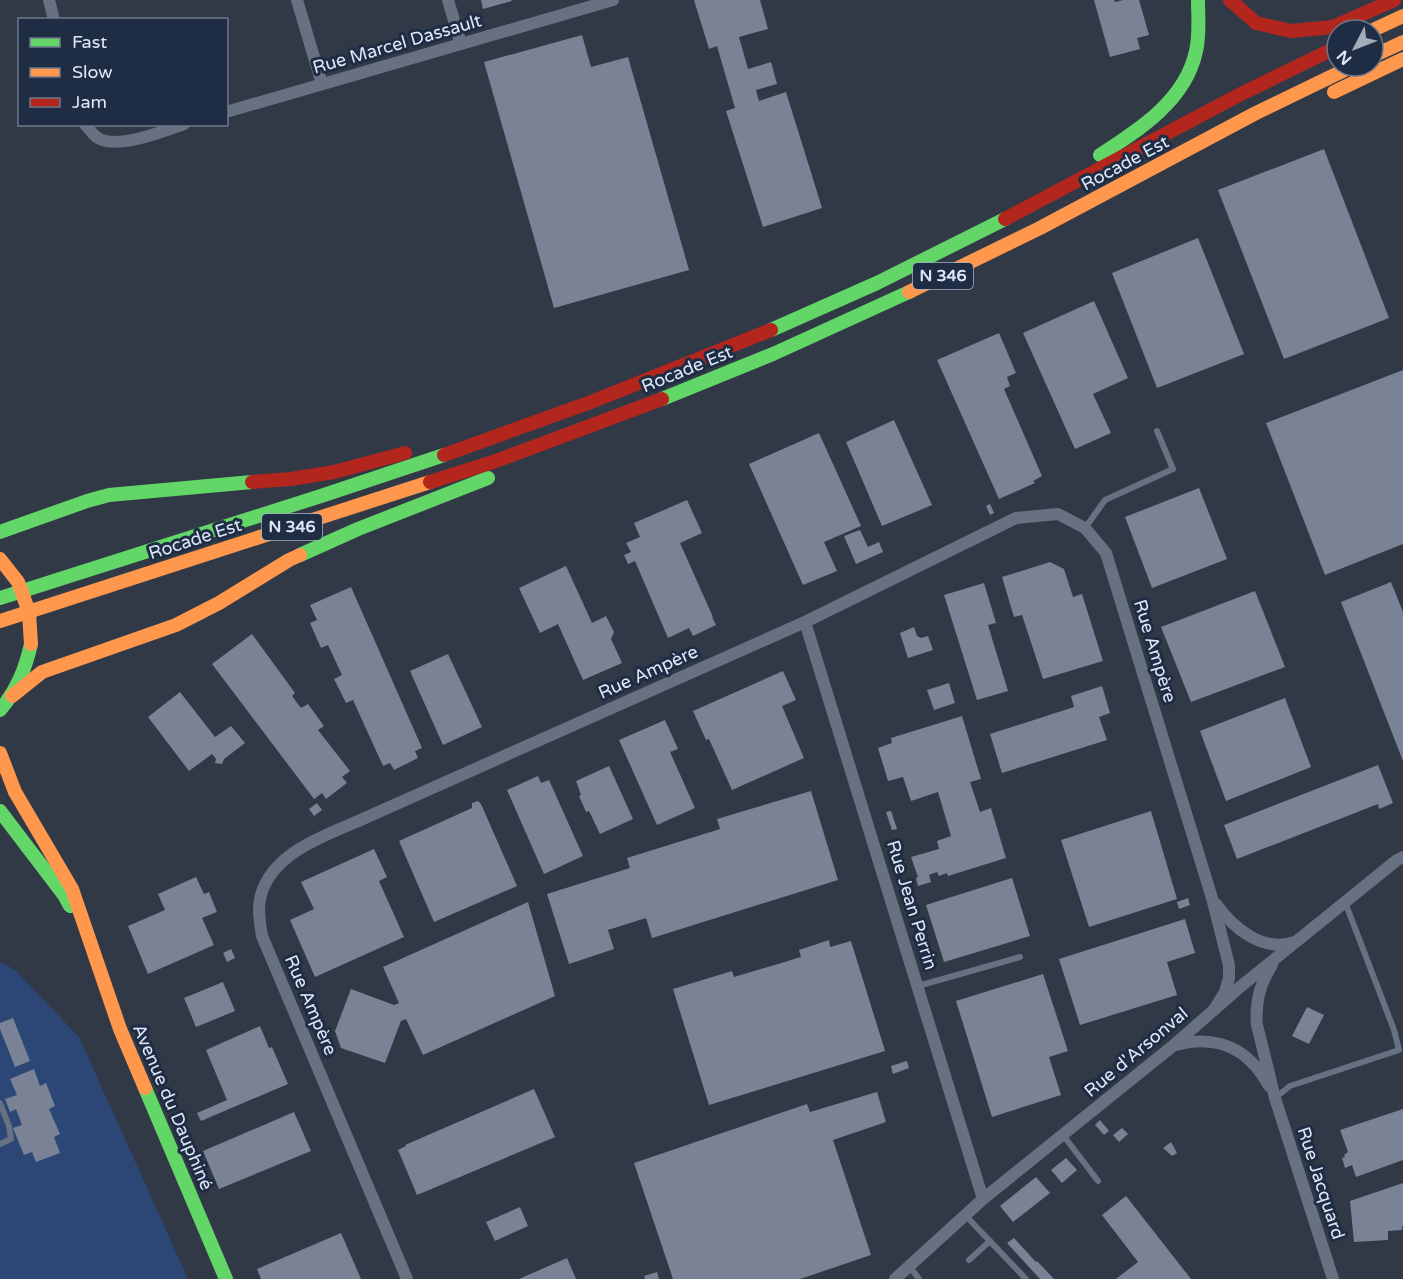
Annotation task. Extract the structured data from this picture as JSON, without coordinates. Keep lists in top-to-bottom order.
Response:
{
  "streets": {
    "main road": ["Rocade Est", "N 346", "Avenue du Dauphiné"],
    "street": [
      "Rue Marcel Dassault",
      "Rue Ampère",
      "Rue Jean Perrin",
      "Rue d'Arsonval",
      "Rue Jacquard"
    ]
  },
  "crossings": [
    ["Rue Ampère", "Rue Jean Perrin"],
    ["Rue Ampère", "Rue d'Arsonval"],
    ["Rue Jean Perrin", "Rue d'Arsonval"],
    ["Rue d'Arsonval", "Rue Jacquard"]
  ],
  "legend": ["Fast", "Slow", "Jam"],
  "north": "bottom left"
}
